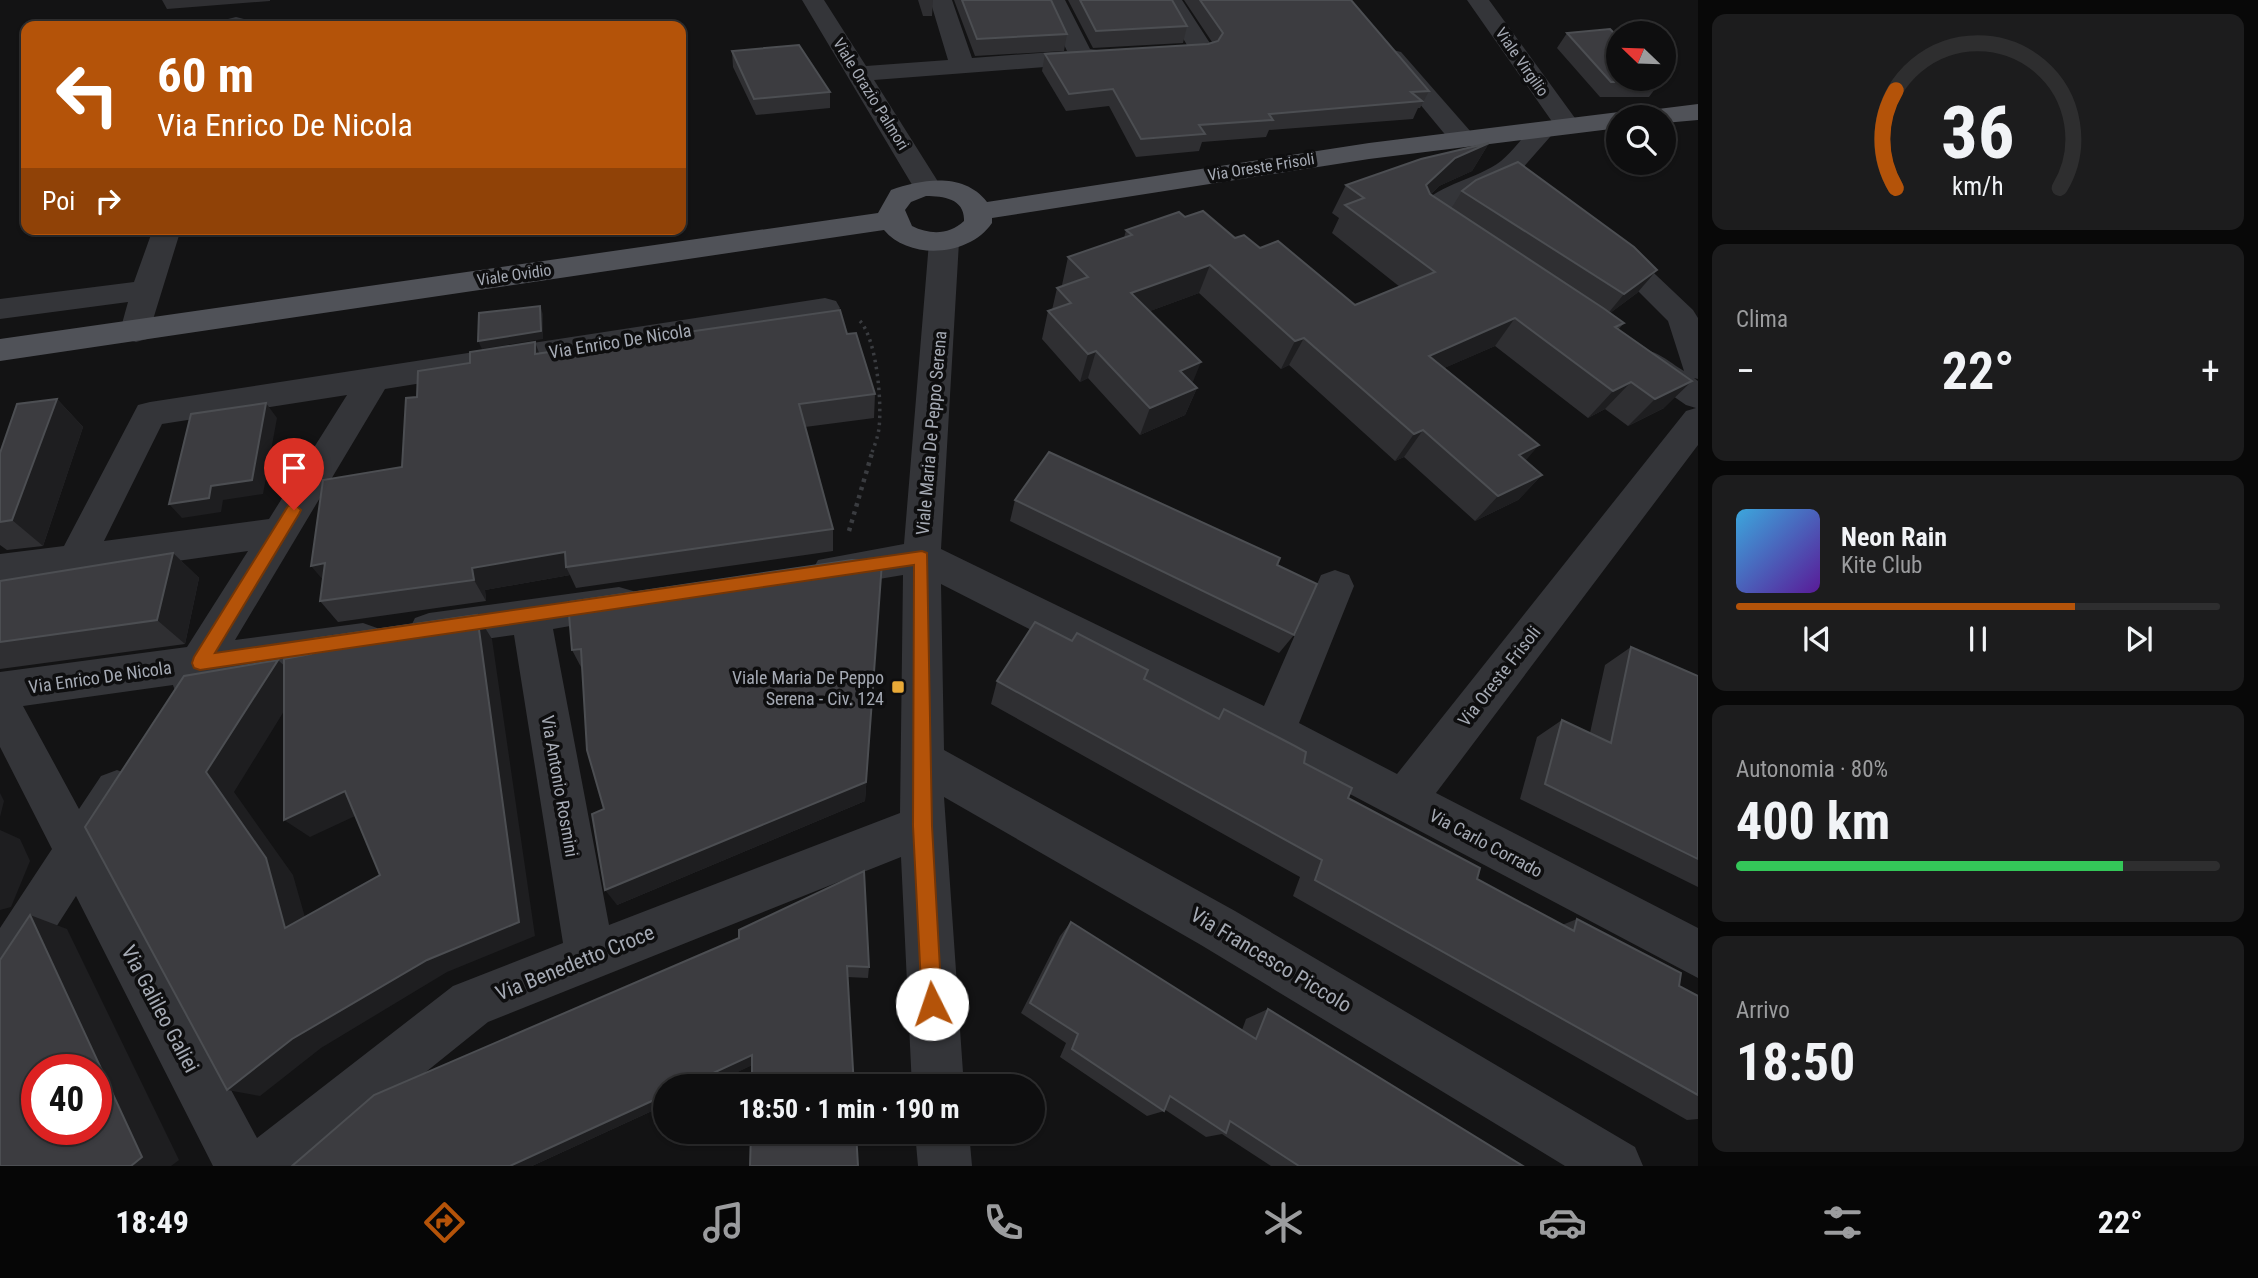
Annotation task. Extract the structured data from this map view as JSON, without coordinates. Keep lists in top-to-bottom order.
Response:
{
  "streets": {
    "main road": ["Via Oreste Frisoli", "Viale Ovidio"],
    "street": [
      "Viale Virgilio",
      "Viale Orazio Palmori",
      "Via Enrico De Nicola",
      "Viale Maria De Peppo Serena",
      "Via Antonio Rosmini",
      "Via Carlo Corrado",
      "Via Francesco Piccolo",
      "Via Benedetto Croce",
      "Via Galileo Galiei"
    ]
  },
  "crossings": [
    ["Viale Virgilio", "Via Oreste Frisoli"],
    ["Viale Orazio Palmori", "Via Oreste Frisoli"],
    ["Viale Orazio Palmori", "Viale Ovidio"],
    ["Viale Orazio Palmori", "Viale Maria De Peppo Serena"],
    ["Via Oreste Frisoli", "Viale Ovidio"],
    ["Via Oreste Frisoli", "Viale Maria De Peppo Serena"],
    ["Via Oreste Frisoli", "Via Carlo Corrado"],
    ["Viale Ovidio", "Viale Maria De Peppo Serena"],
    ["Via Enrico De Nicola", "Via Antonio Rosmini"],
    ["Viale Maria De Peppo Serena", "Via Carlo Corrado"],
    ["Viale Maria De Peppo Serena", "Via Francesco Piccolo"],
    ["Viale Maria De Peppo Serena", "Via Benedetto Croce"],
    ["Via Antonio Rosmini", "Via Benedetto Croce"]
  ],
  "places": {
    "transit": ["Viale Maria De Peppo Serena - Civ. 124"]
  },
  "north": "top left",
  "page": {
    "turn": ["60 m", "Via Enrico De Nicola"],
    "then": "Poi",
    "tile": [
      "Clima",
      ["Autonomia · 80%", "400 km"],
      ["Arrivo", "18:50"]
    ],
    "heat": ["−", "22°", "+"],
    "song": ["Neon Rain", "Kite Club"],
    "limit": "40",
    "trip": "18:50 · 1 min · 190 m",
    "tabs": ["18:49", "22°"],
    "gauge": ["36", "km/h"]
  }
}
